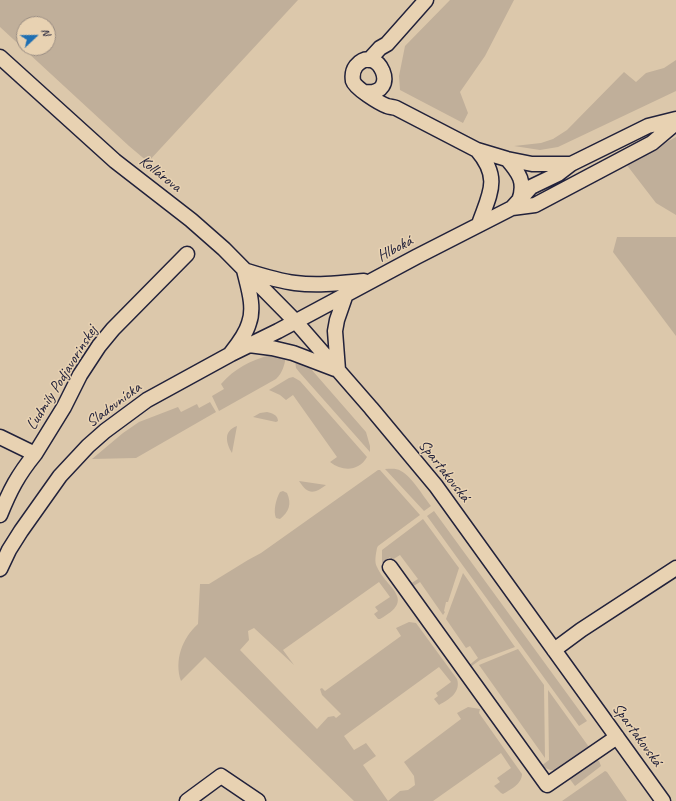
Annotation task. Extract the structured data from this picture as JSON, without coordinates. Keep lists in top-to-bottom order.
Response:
{
  "streets": {
    "street": [
      "Kollárova",
      "Hlboká",
      "Ľudmily Podjavorinskej",
      "Sladovnícka",
      "Spartakovská"
    ]
  },
  "crossings": [
    ["Kollárova", "Hlboká"],
    ["Kollárova", "Sladovnícka"],
    ["Kollárova", "Spartakovská"],
    ["Hlboká", "Sladovnícka"],
    ["Hlboká", "Spartakovská"],
    ["Sladovnícka", "Spartakovská"]
  ],
  "north": "right"
}
